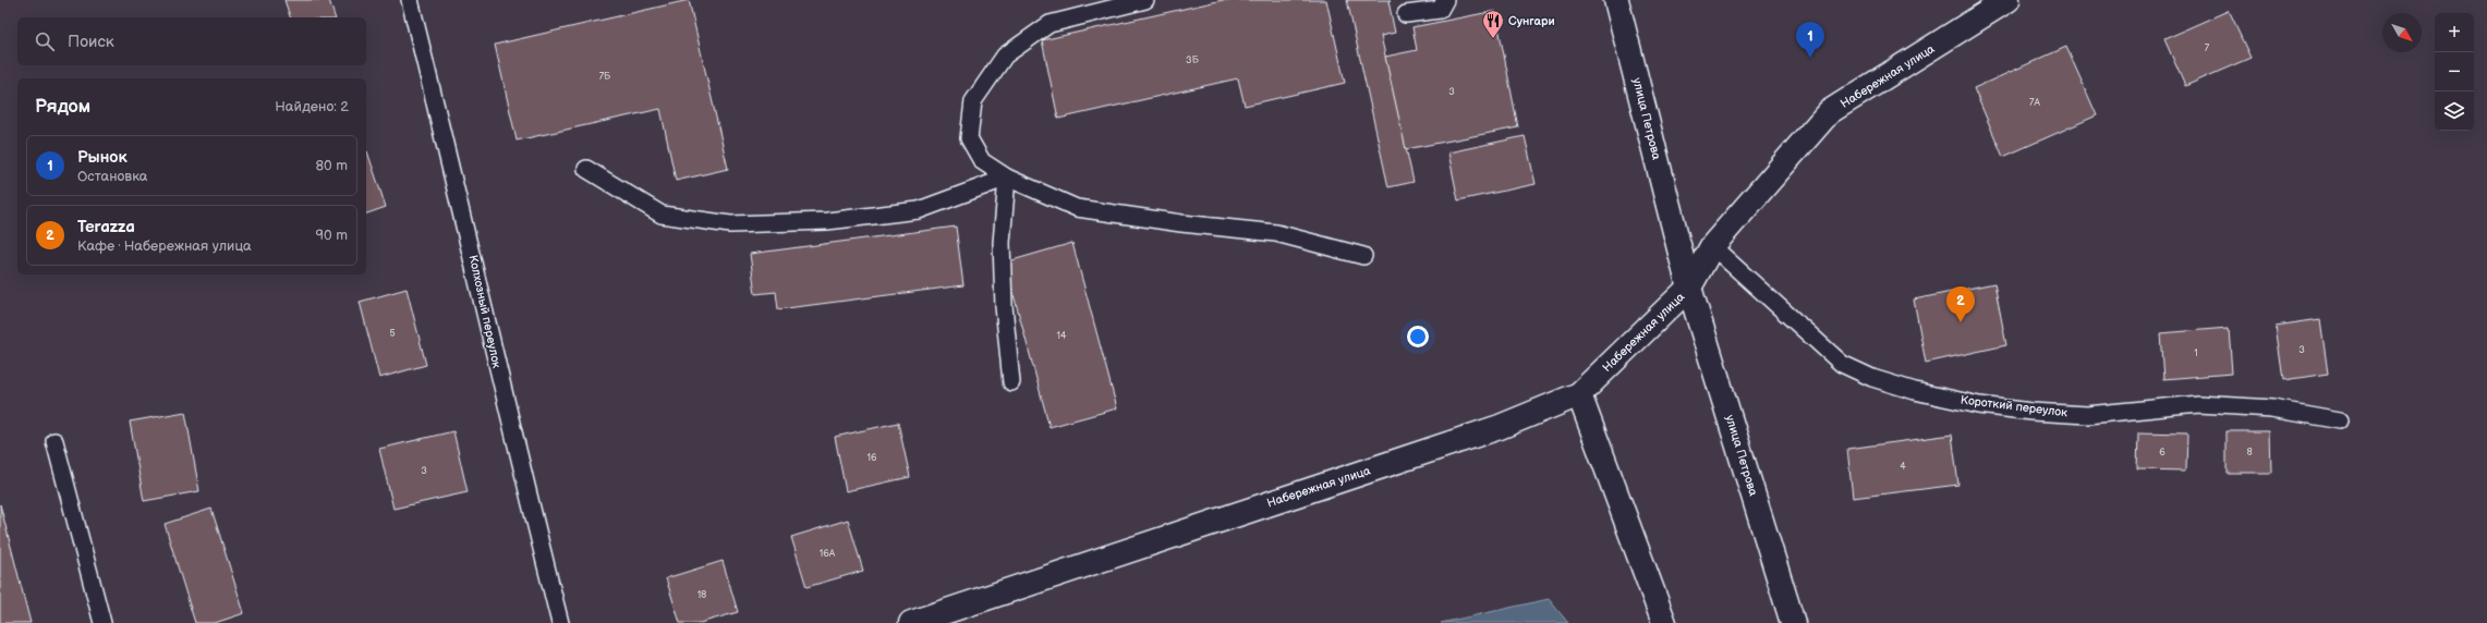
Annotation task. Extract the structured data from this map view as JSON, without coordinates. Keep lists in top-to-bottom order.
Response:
{
  "streets": {
    "main road": ["Набережная улица", "улица Петрова"],
    "lane": ["Колхозный переулок", "Короткий переулок"]
  },
  "crossings": [
    ["Набережная улица", "улица Петрова"],
    ["Набережная улица", "Короткий переулок"]
  ],
  "places": {
    "restaurant": ["Сунгари"]
  },
  "house_numbers": [
    "7",
    "3Б",
    "7Б",
    "3",
    "7А",
    "5",
    "14",
    "3",
    "1",
    "6",
    "8",
    "16",
    "4",
    "3",
    "16А",
    "18"
  ],
  "north": "bottom right",
  "page": {
    "map_buttons": ["+", "−"],
    "search": "Поиск",
    "pins": ["1", "2"],
    "heading": ["Рядом", "Найдено: 2"],
    "list": [
      {
        "mark": "1",
        "name": "Рынок",
        "note": "Остановка",
        "value": "80 m"
      },
      {
        "mark": "2",
        "name": "Terazza",
        "note": "Кафе · Набережная улица",
        "value": "90 m"
      }
    ]
  }
}
